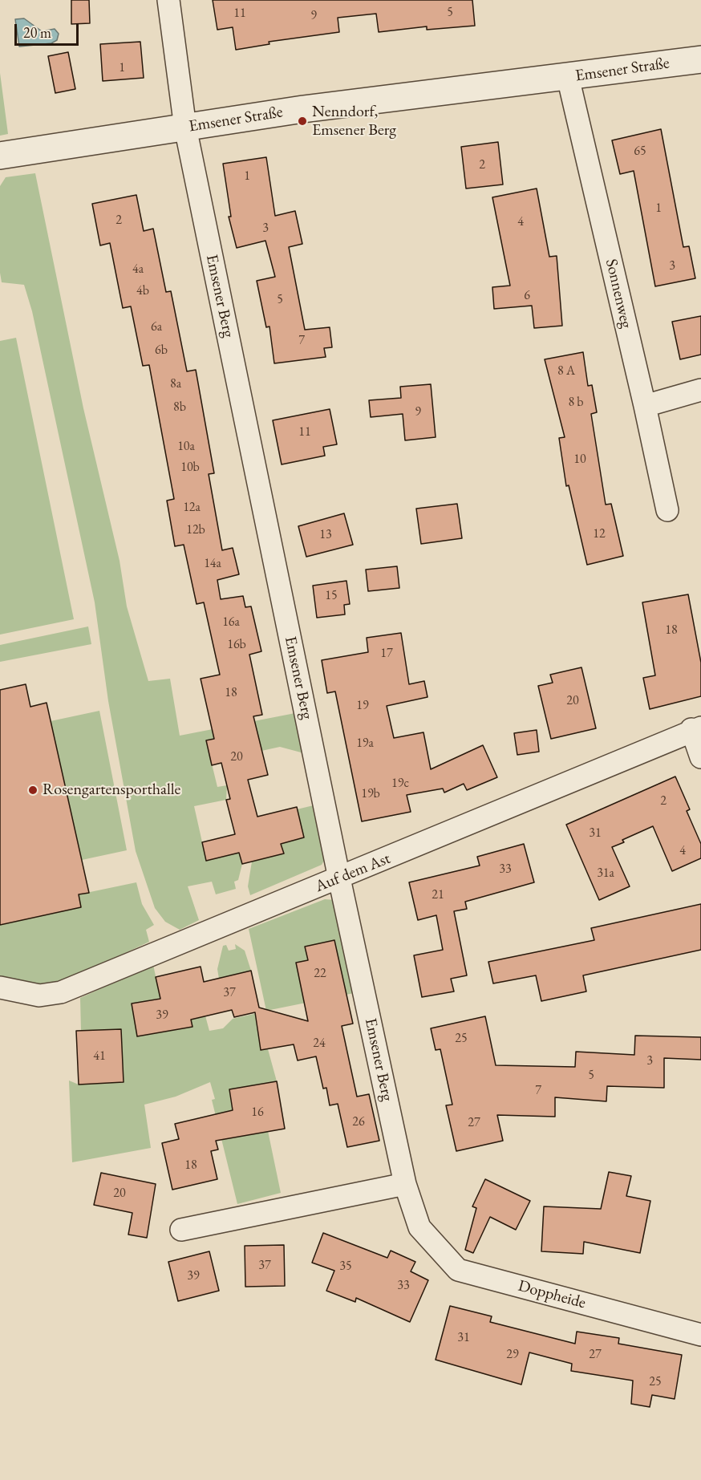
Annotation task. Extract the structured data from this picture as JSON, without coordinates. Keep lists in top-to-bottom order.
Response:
{
  "streets": {
    "street": [
      "Emsener Straße",
      "Sonnenweg",
      "Emsener Berg",
      "Auf dem Ast",
      "Doppheide"
    ]
  },
  "crossings": [
    ["Emsener Straße", "Sonnenweg"],
    ["Emsener Straße", "Emsener Berg"],
    ["Emsener Berg", "Auf dem Ast"],
    ["Emsener Berg", "Doppheide"]
  ],
  "places": ["Nenndorf, Emsener Berg", "Rosengartensporthalle"],
  "house_numbers": [
    "5",
    "11",
    "9",
    "1",
    "65",
    "2",
    "1",
    "1",
    "2",
    "4",
    "3",
    "3",
    "4a",
    "4b",
    "6",
    "5",
    "6a",
    "7",
    "6b",
    "8 A",
    "8a",
    "8 b",
    "8b",
    "9",
    "11",
    "10a",
    "10",
    "10b",
    "12a",
    "12b",
    "12",
    "13",
    "14a",
    "15",
    "16a",
    "18",
    "16b",
    "17",
    "18",
    "20",
    "19",
    "19a",
    "20",
    "19c",
    "19b",
    "2",
    "31",
    "4",
    "33",
    "31a",
    "21",
    "22",
    "37",
    "39",
    "25",
    "24",
    "41",
    "3",
    "5",
    "7",
    "16",
    "26",
    "27",
    "18",
    "20",
    "37",
    "35",
    "39",
    "33",
    "31",
    "29",
    "27",
    "25"
  ],
  "scale_bar": "20 m"
}
